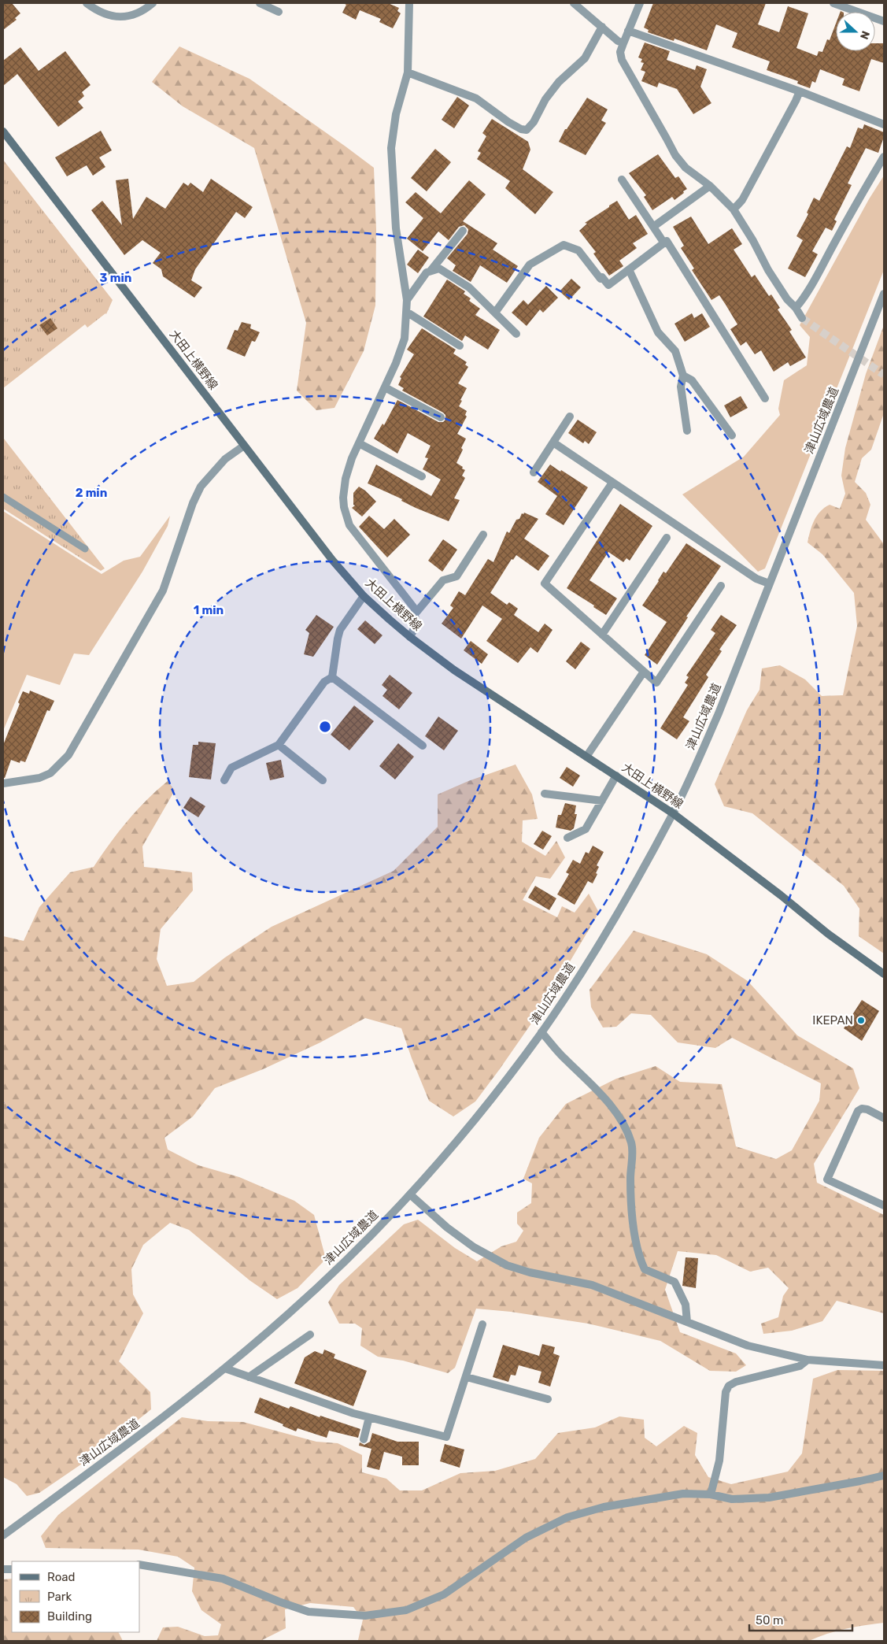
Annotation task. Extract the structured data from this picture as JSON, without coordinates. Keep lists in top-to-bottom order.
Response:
{
  "streets": {
    "main road": ["大田上横野線"],
    "street": ["津山広域農道"]
  },
  "crossings": [
    ["大田上横野線", "津山広域農道"]
  ],
  "places": ["IKEPAN"],
  "legend": ["Road", "Park", "Building"],
  "scale_bar": "50 m",
  "north": "right",
  "rings": ["3 min", "2 min", "1 min"]
}
